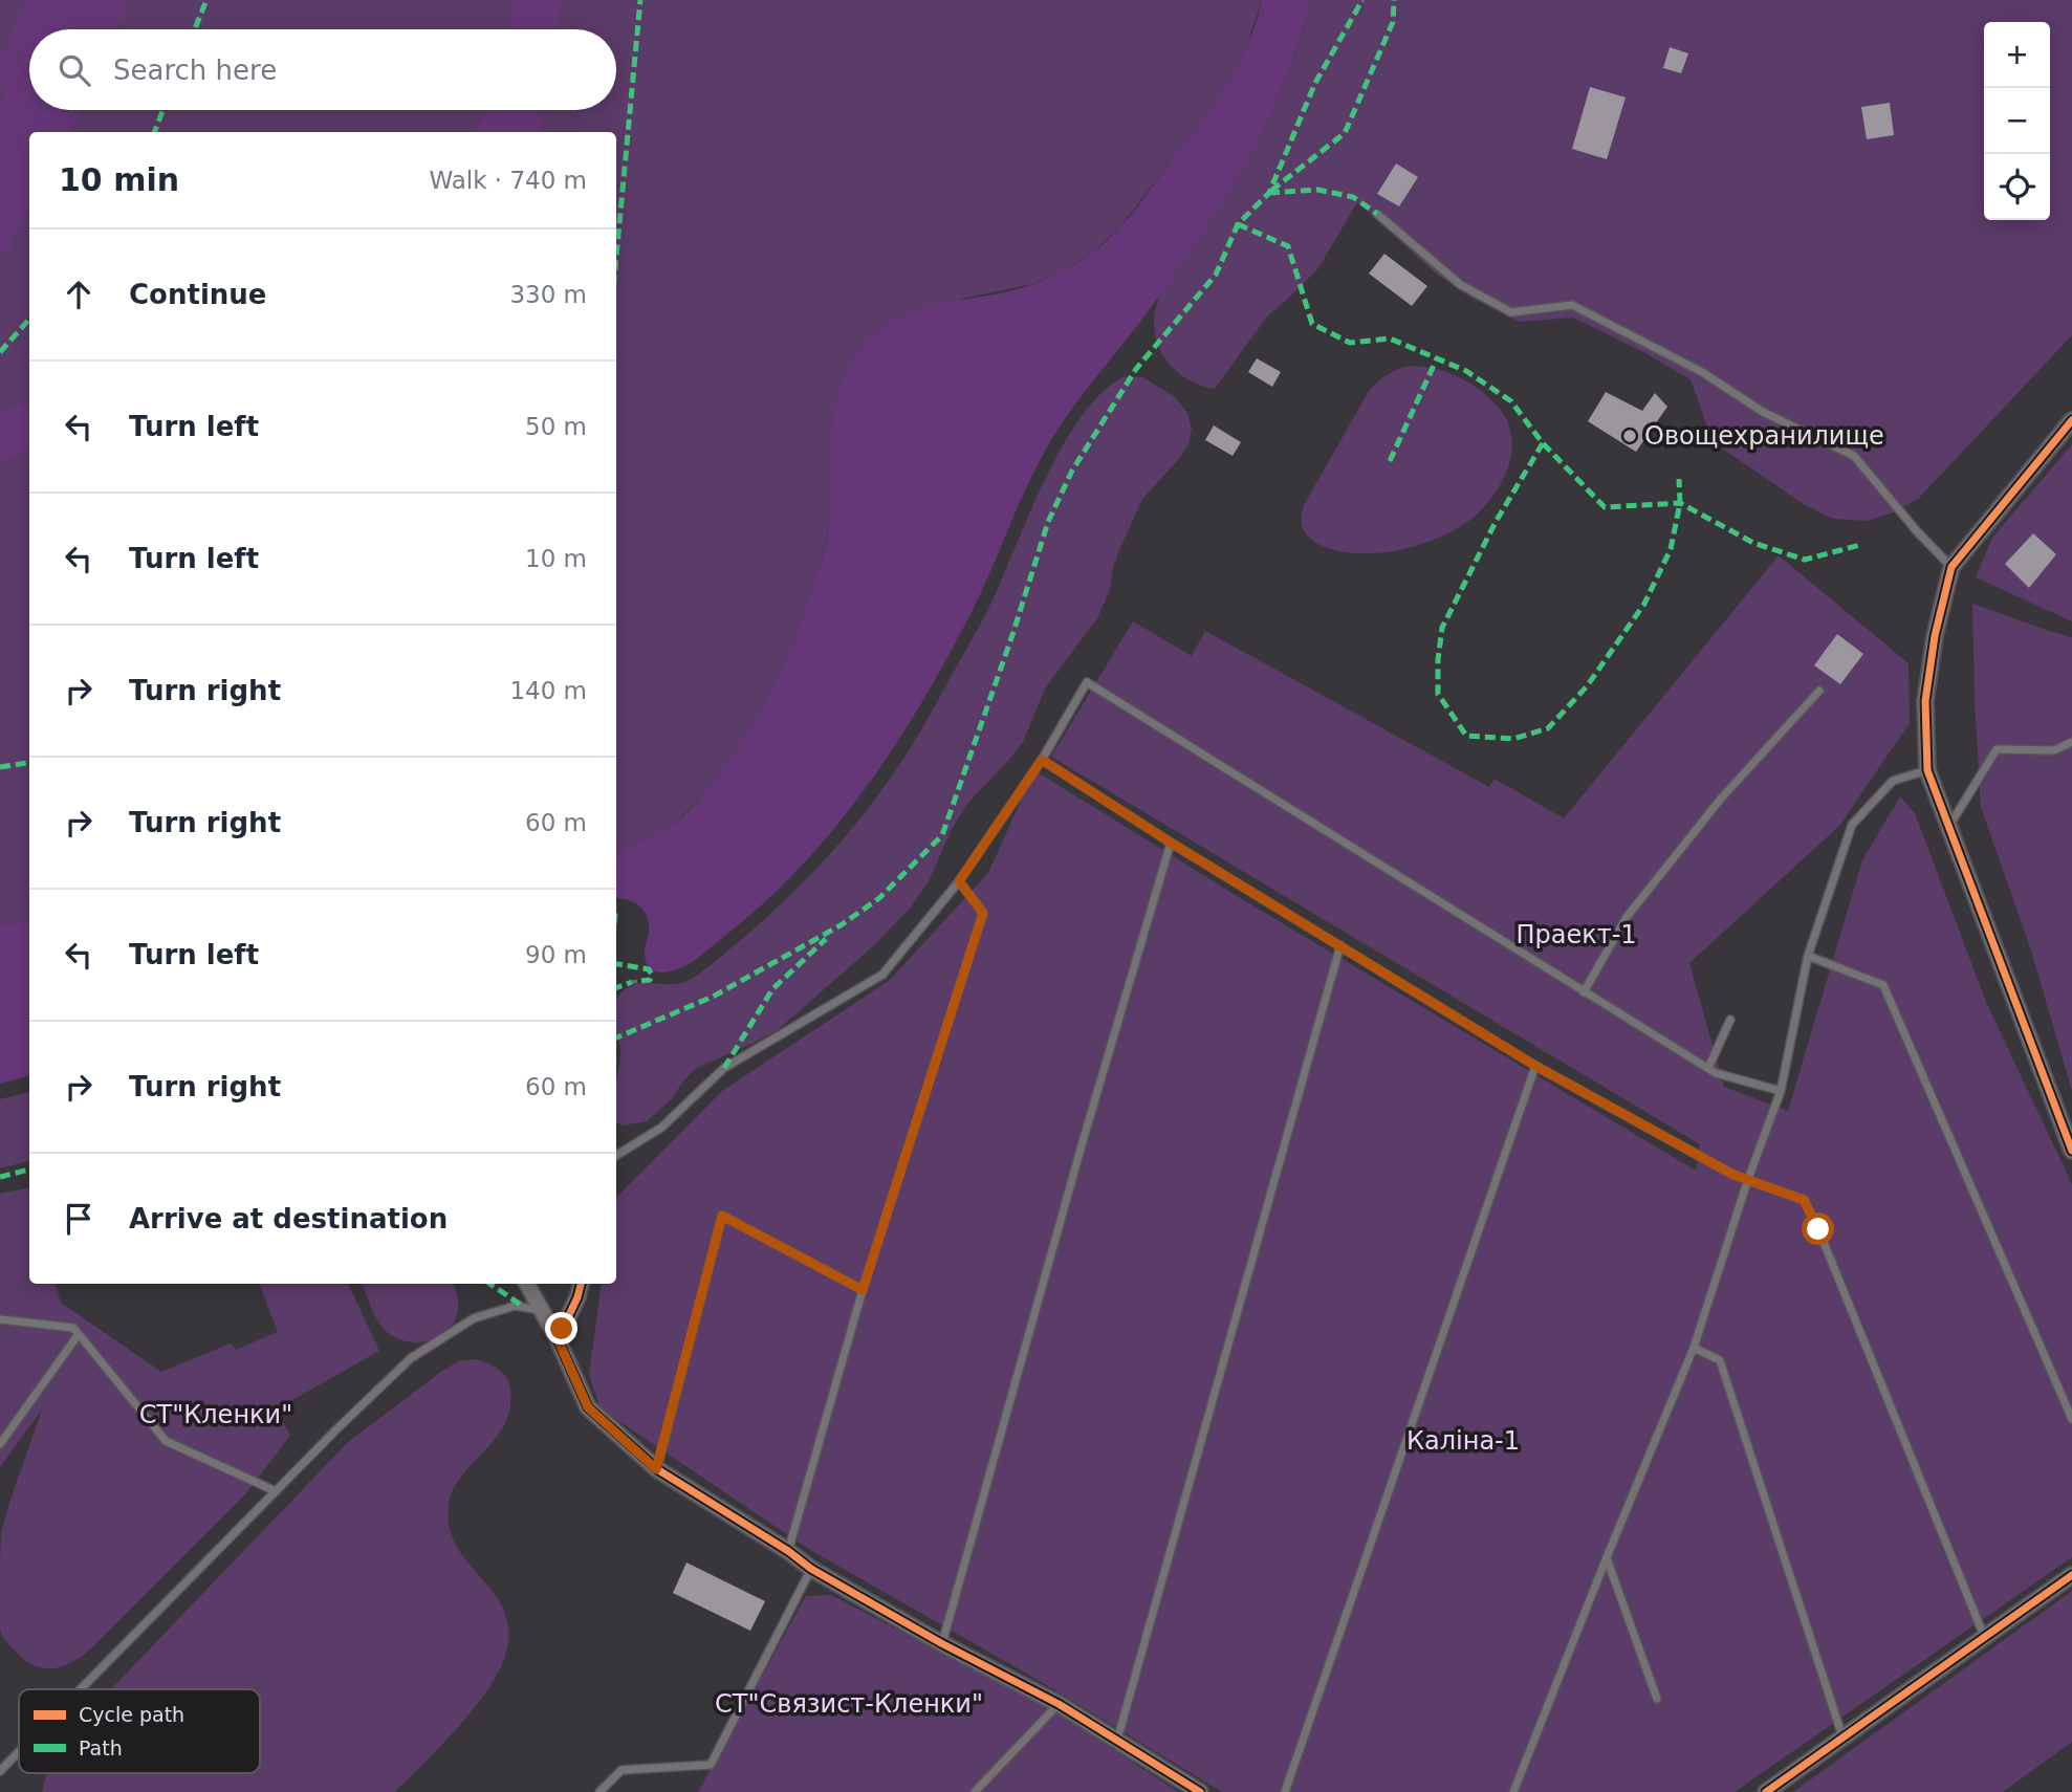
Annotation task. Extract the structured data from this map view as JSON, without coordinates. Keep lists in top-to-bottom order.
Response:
{
  "parks": [
    "Праект-1",
    "СТ\"Кленки\"",
    "Каліна-1",
    "СТ\"Связист-Кленки\""
  ],
  "places": ["Овощехранилище"],
  "legend": ["Cycle path", "Path"],
  "page": {
    "map_buttons": ["+", "−"],
    "search": "Search here",
    "heading": ["10 min", "Walk · 740 m"],
    "list": [
      ["Continue", "330 m"],
      ["Turn left", "50 m"],
      ["Turn left", "10 m"],
      ["Turn right", "140 m"],
      ["Turn right", "60 m"],
      ["Turn left", "90 m"],
      ["Turn right", "60 m"],
      "Arrive at destination"
    ]
  }
}
